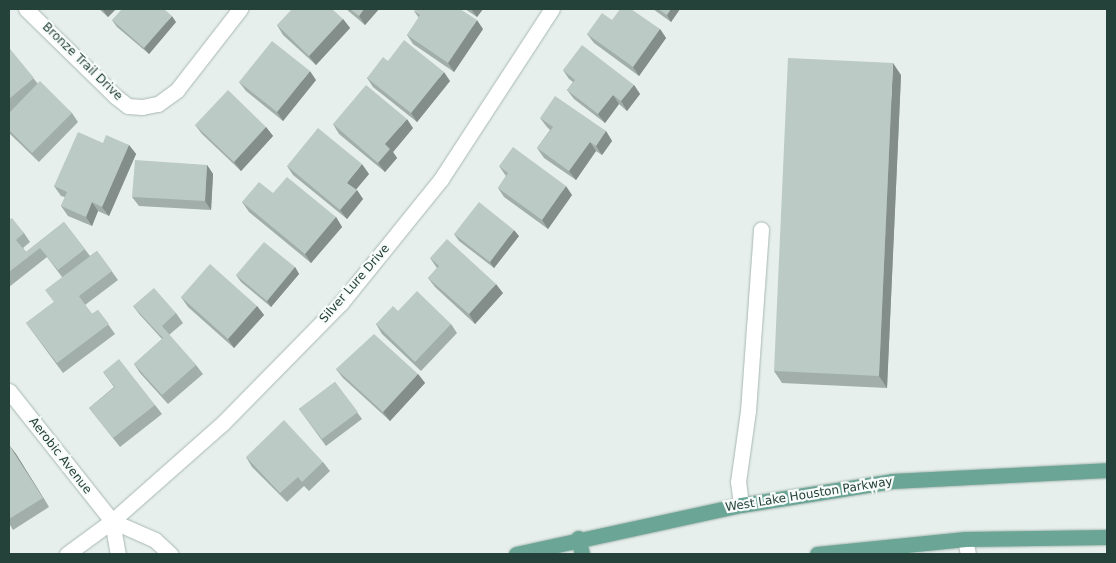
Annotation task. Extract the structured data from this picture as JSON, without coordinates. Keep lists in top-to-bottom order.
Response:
{
  "streets": {
    "main road": ["West Lake Houston Parkway"],
    "street": ["Bronze Trail Drive", "Silver Lure Drive", "Aerobic Avenue"]
  },
  "crossings": [
    ["Silver Lure Drive", "Aerobic Avenue"]
  ]
}
